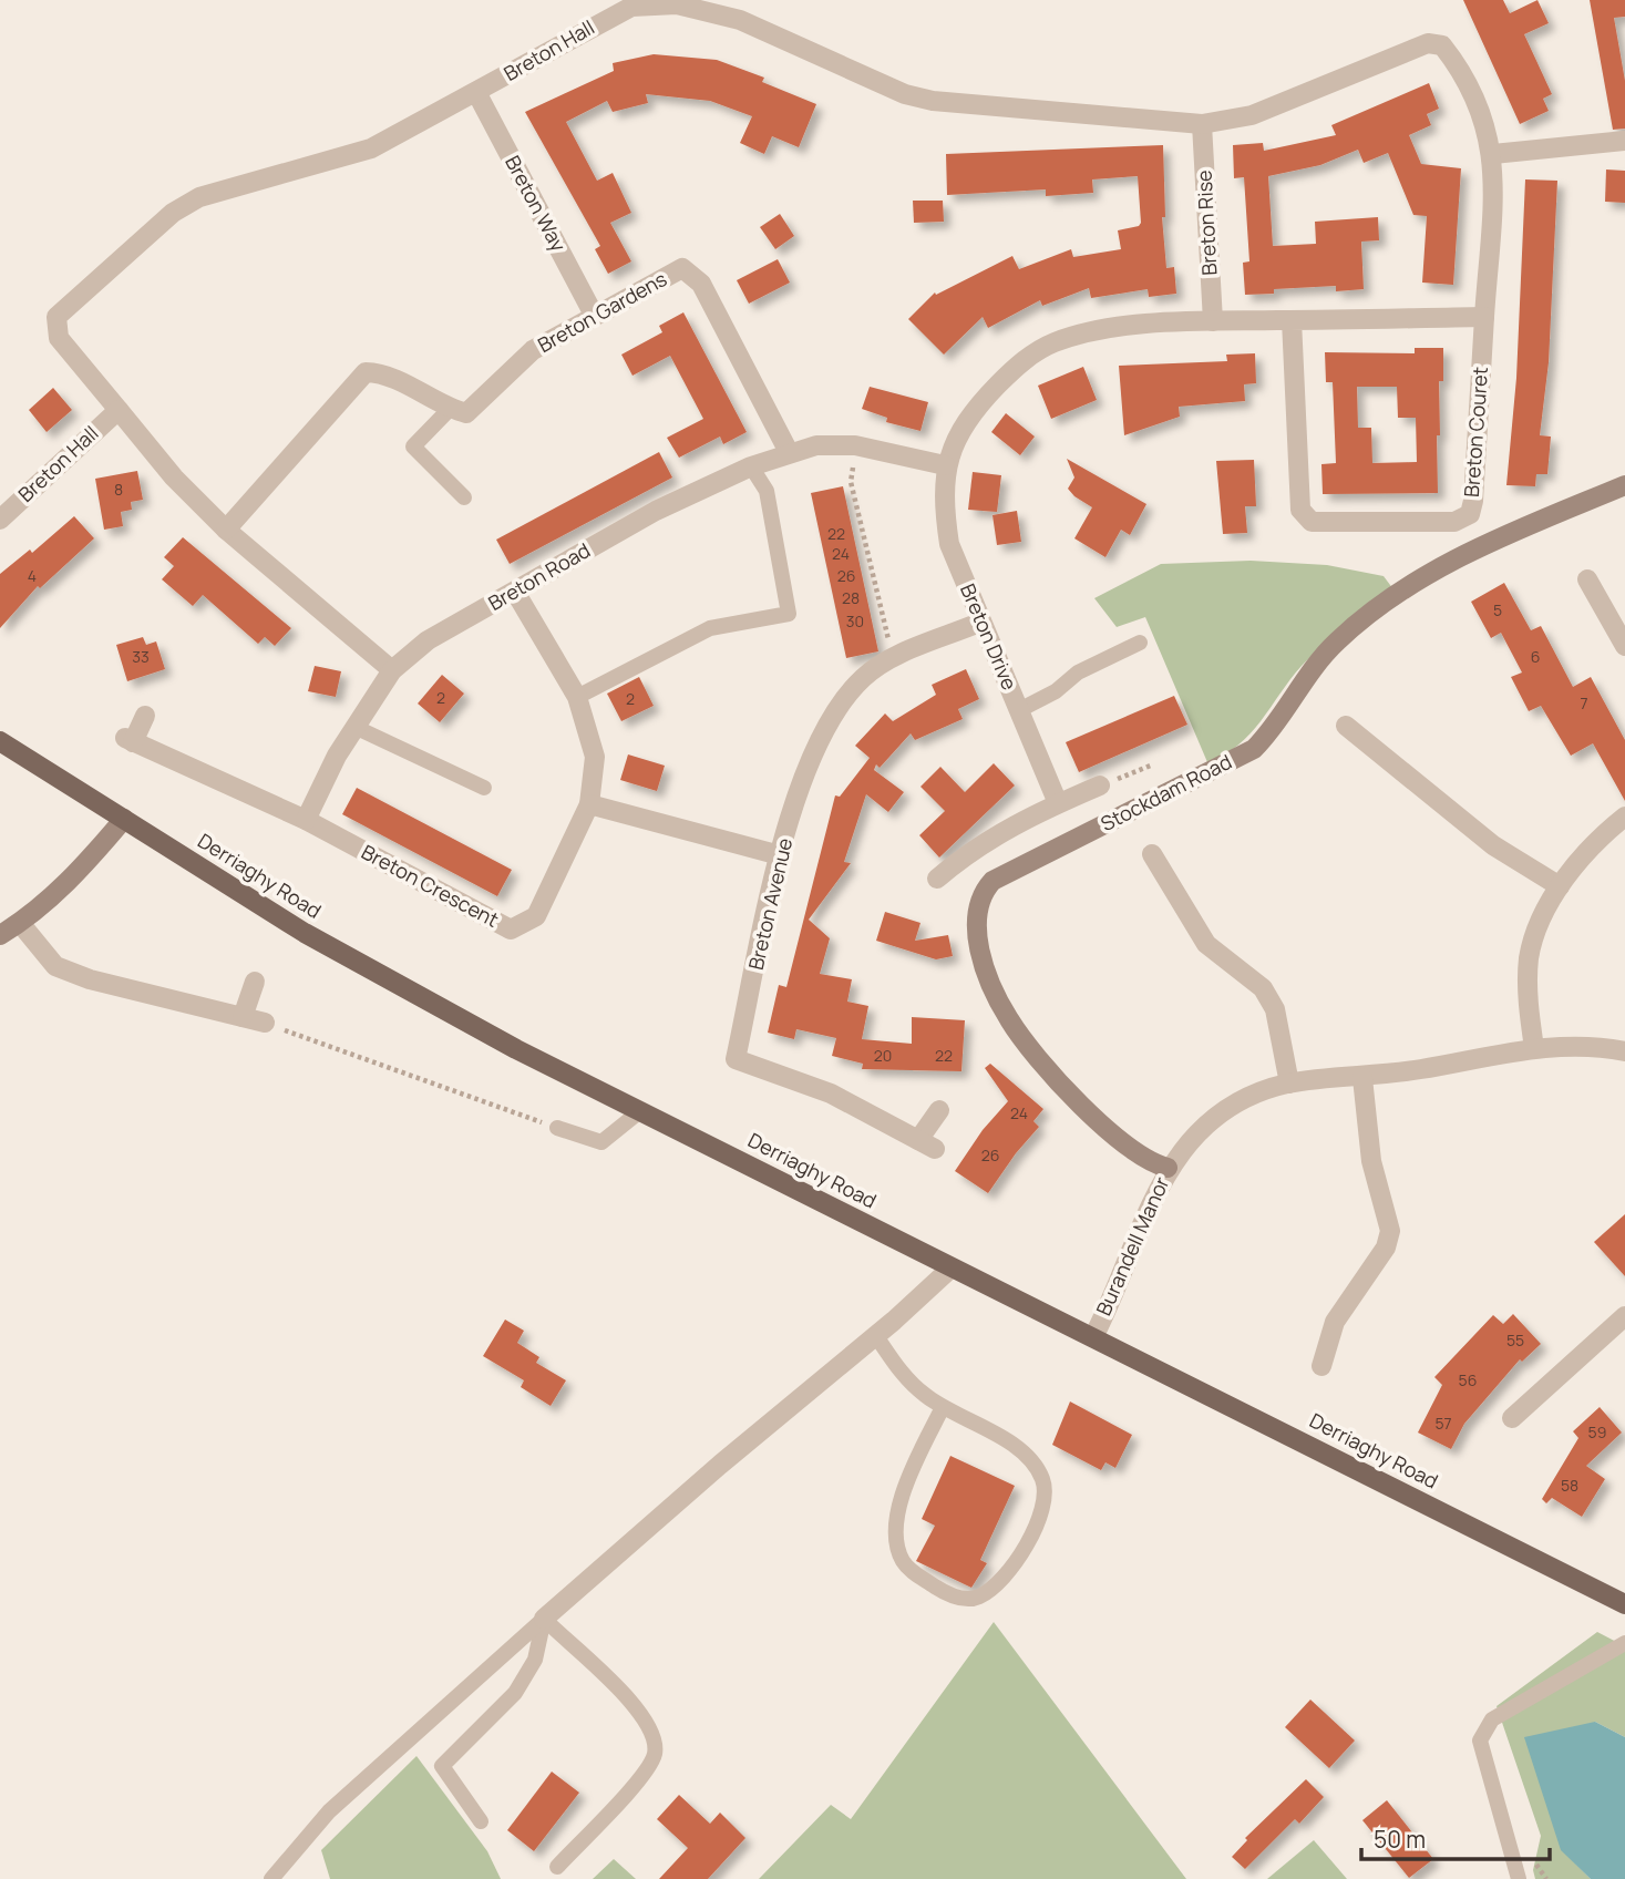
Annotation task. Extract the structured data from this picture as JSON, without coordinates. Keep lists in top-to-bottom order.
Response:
{
  "streets": {
    "main road": ["Derriaghy Road"],
    "street": [
      "Breton Hall",
      "Breton Way",
      "Breton Rise",
      "Breton Gardens",
      "Breton Couret",
      "Breton Road",
      "Breton Drive",
      "Stockdam Road",
      "Breton Crescent",
      "Breton Avenue",
      "Burandell Manor"
    ]
  },
  "crossings": [
    ["Breton Hall", "Breton Way"],
    ["Breton Hall", "Breton Rise"],
    ["Breton Hall", "Breton Road"],
    ["Breton Way", "Breton Gardens"],
    ["Breton Rise", "Breton Drive"],
    ["Breton Gardens", "Breton Road"],
    ["Breton Road", "Breton Drive"],
    ["Breton Road", "Breton Crescent"],
    ["Breton Drive", "Breton Avenue"],
    ["Stockdam Road", "Burandell Manor"],
    ["Derriaghy Road", "Burandell Manor"]
  ],
  "house_numbers": [
    "8",
    "22",
    "24",
    "4",
    "26",
    "28",
    "5",
    "30",
    "33",
    "6",
    "2",
    "2",
    "7",
    "20",
    "22",
    "24",
    "26",
    "55",
    "56",
    "57",
    "59",
    "58"
  ],
  "scale_bar": "50 m"
}
